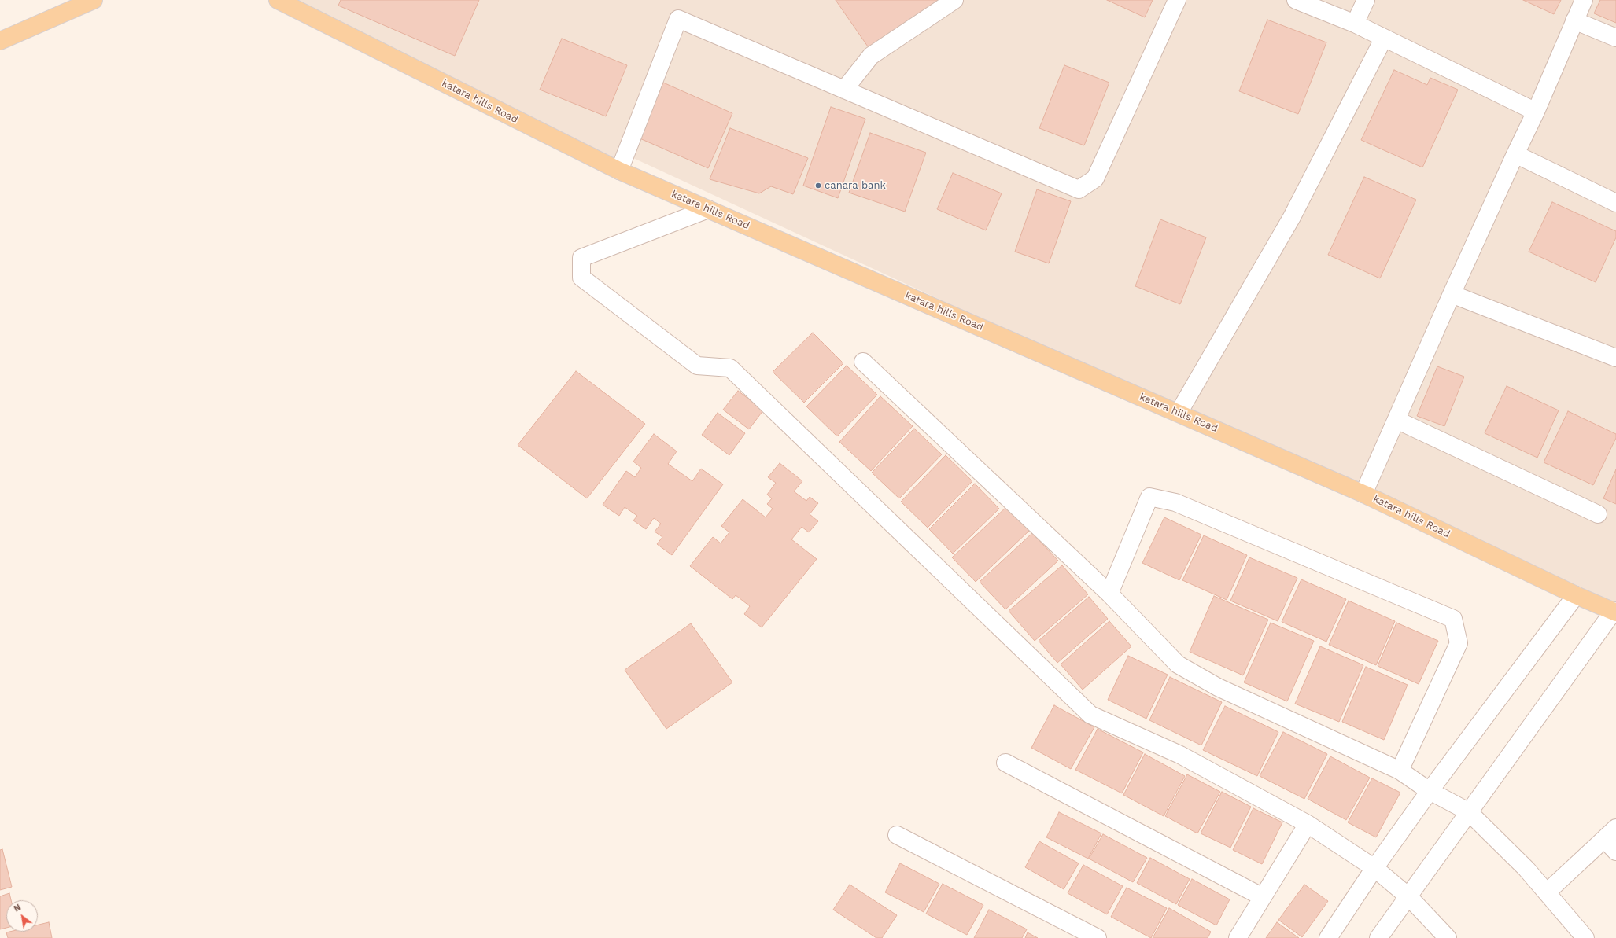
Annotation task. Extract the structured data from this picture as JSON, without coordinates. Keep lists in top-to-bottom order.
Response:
{
  "streets": {
    "main road": ["katara hills Road"]
  },
  "places": ["canara bank"],
  "north": "top left"
}
